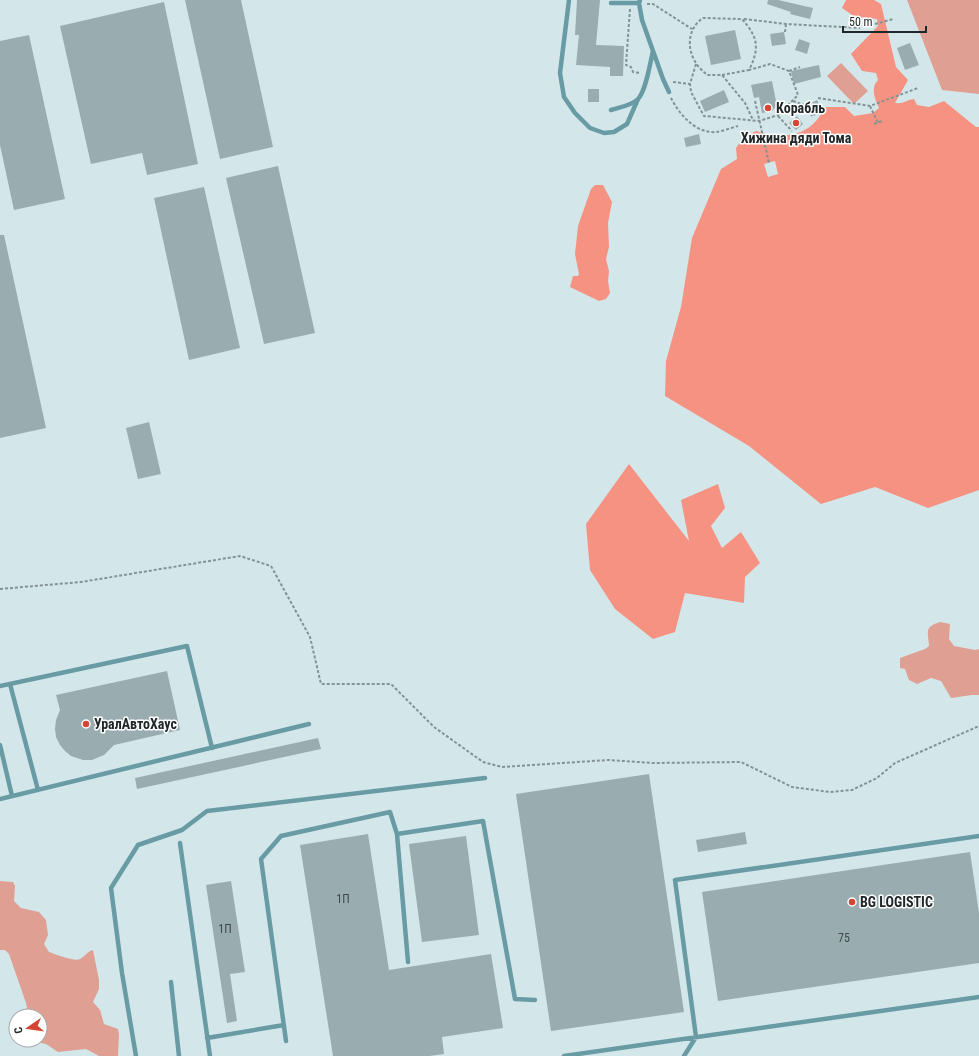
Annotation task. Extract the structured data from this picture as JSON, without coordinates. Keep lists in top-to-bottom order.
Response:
{
  "places": [
    "Корабль",
    "Хижина дяди Тома",
    "УралАвтоХаус",
    "BG LOGISTIC"
  ],
  "house_numbers": ["1П", "1П", "75"],
  "scale_bar": "50 m",
  "north": "left"
}
